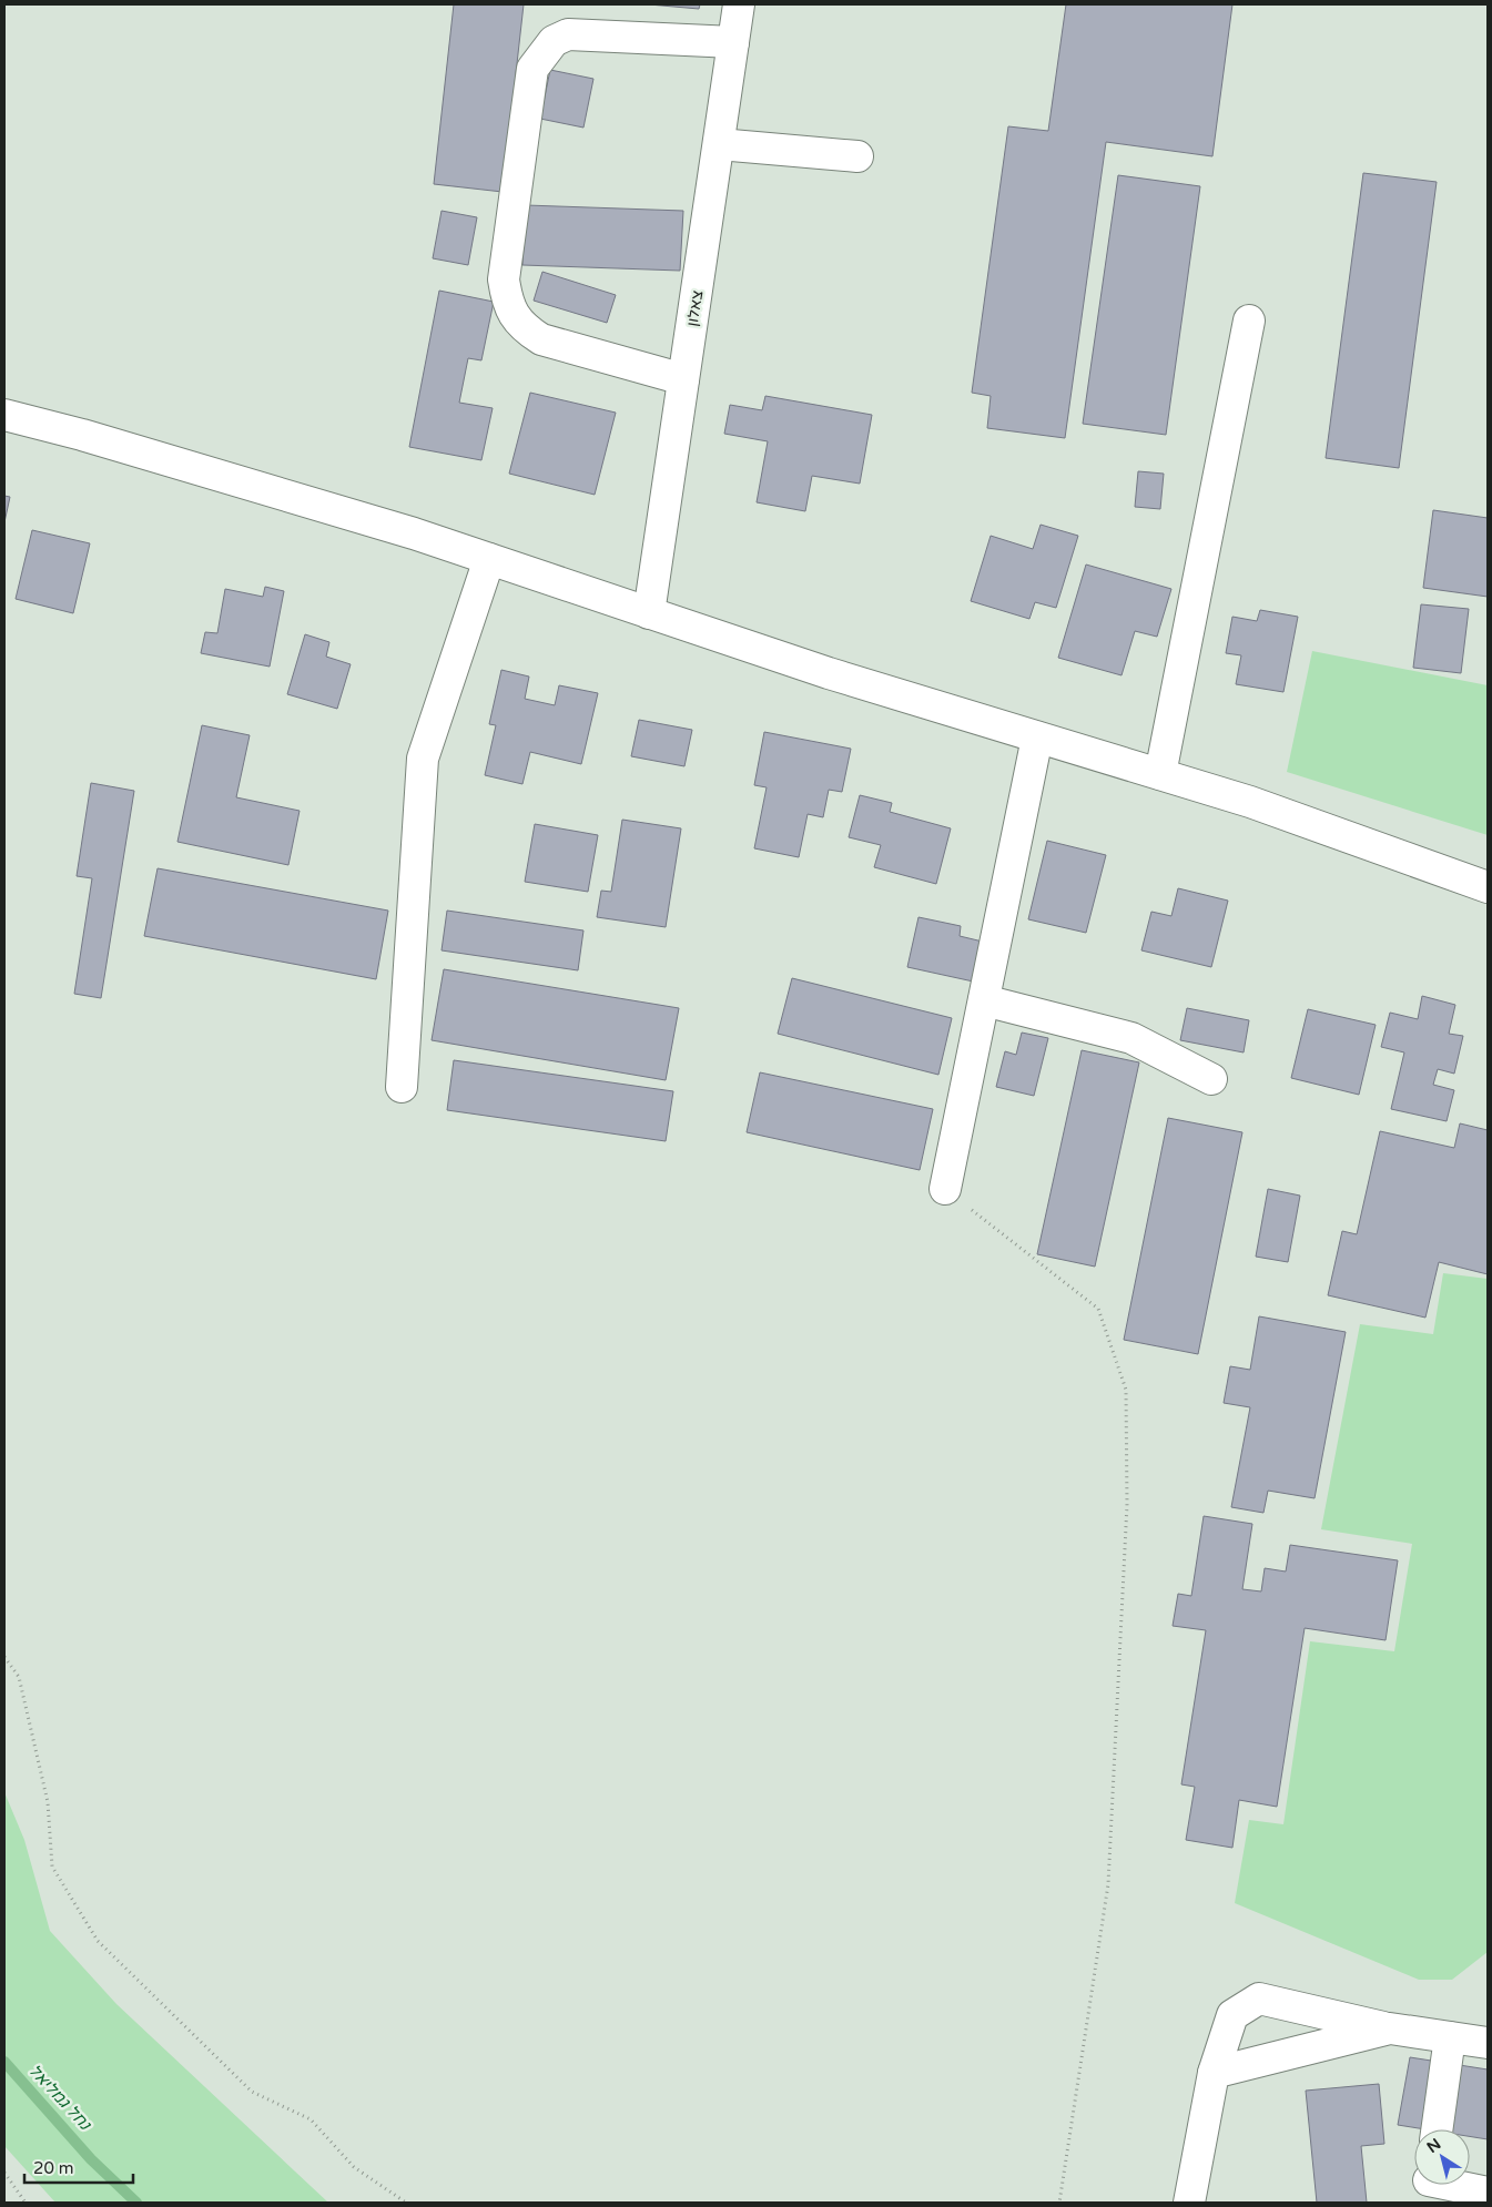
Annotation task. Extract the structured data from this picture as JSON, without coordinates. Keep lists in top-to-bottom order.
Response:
{
  "streets": {
    "street": ["צאלון"]
  },
  "water": ["נחל גמליאל"],
  "scale_bar": "20 m",
  "north": "top left"
}
